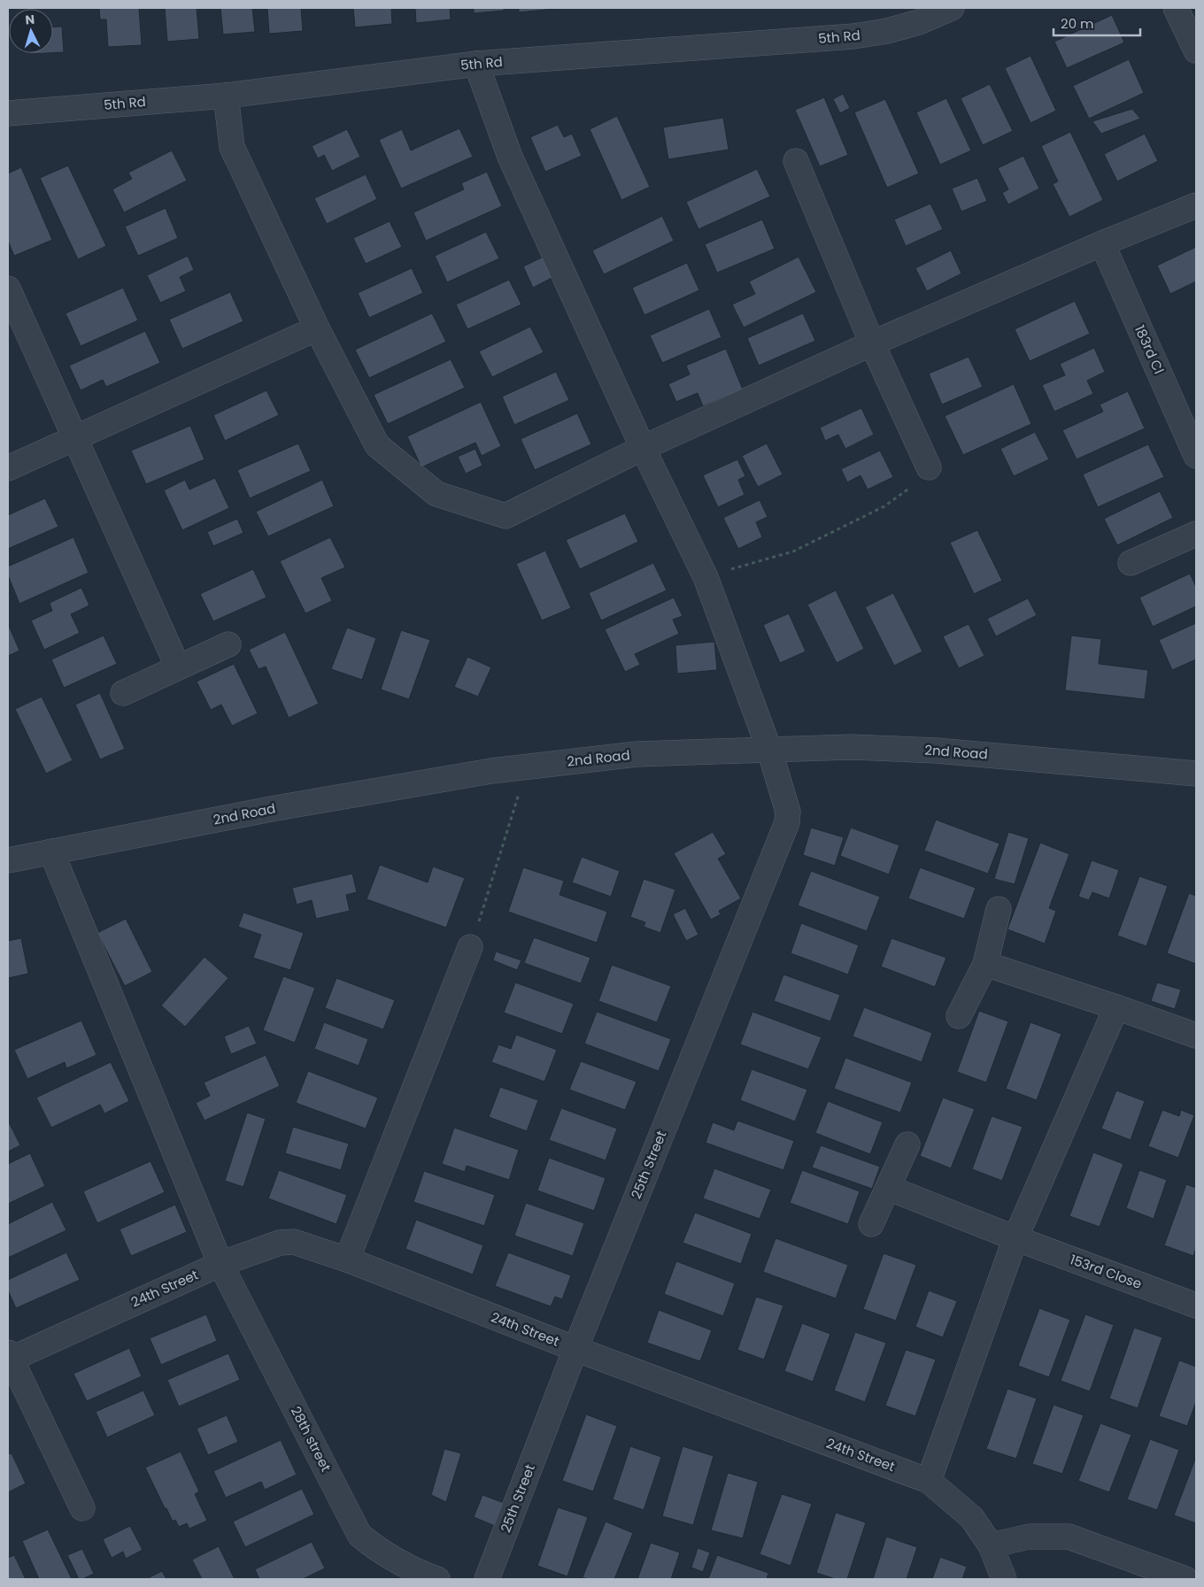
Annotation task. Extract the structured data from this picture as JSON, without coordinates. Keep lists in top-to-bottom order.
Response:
{
  "streets": {
    "street": [
      "5th Rd",
      "183rd Cl",
      "2nd Road",
      "25th Street",
      "153rd Close",
      "24th Street",
      "28th street"
    ]
  },
  "crossings": [
    ["5th Rd", "25th Street"],
    ["2nd Road", "25th Street"],
    ["2nd Road", "28th street"],
    ["25th Street", "24th Street"],
    ["24th Street", "28th street"]
  ],
  "scale_bar": "20 m",
  "north": "top"
}
